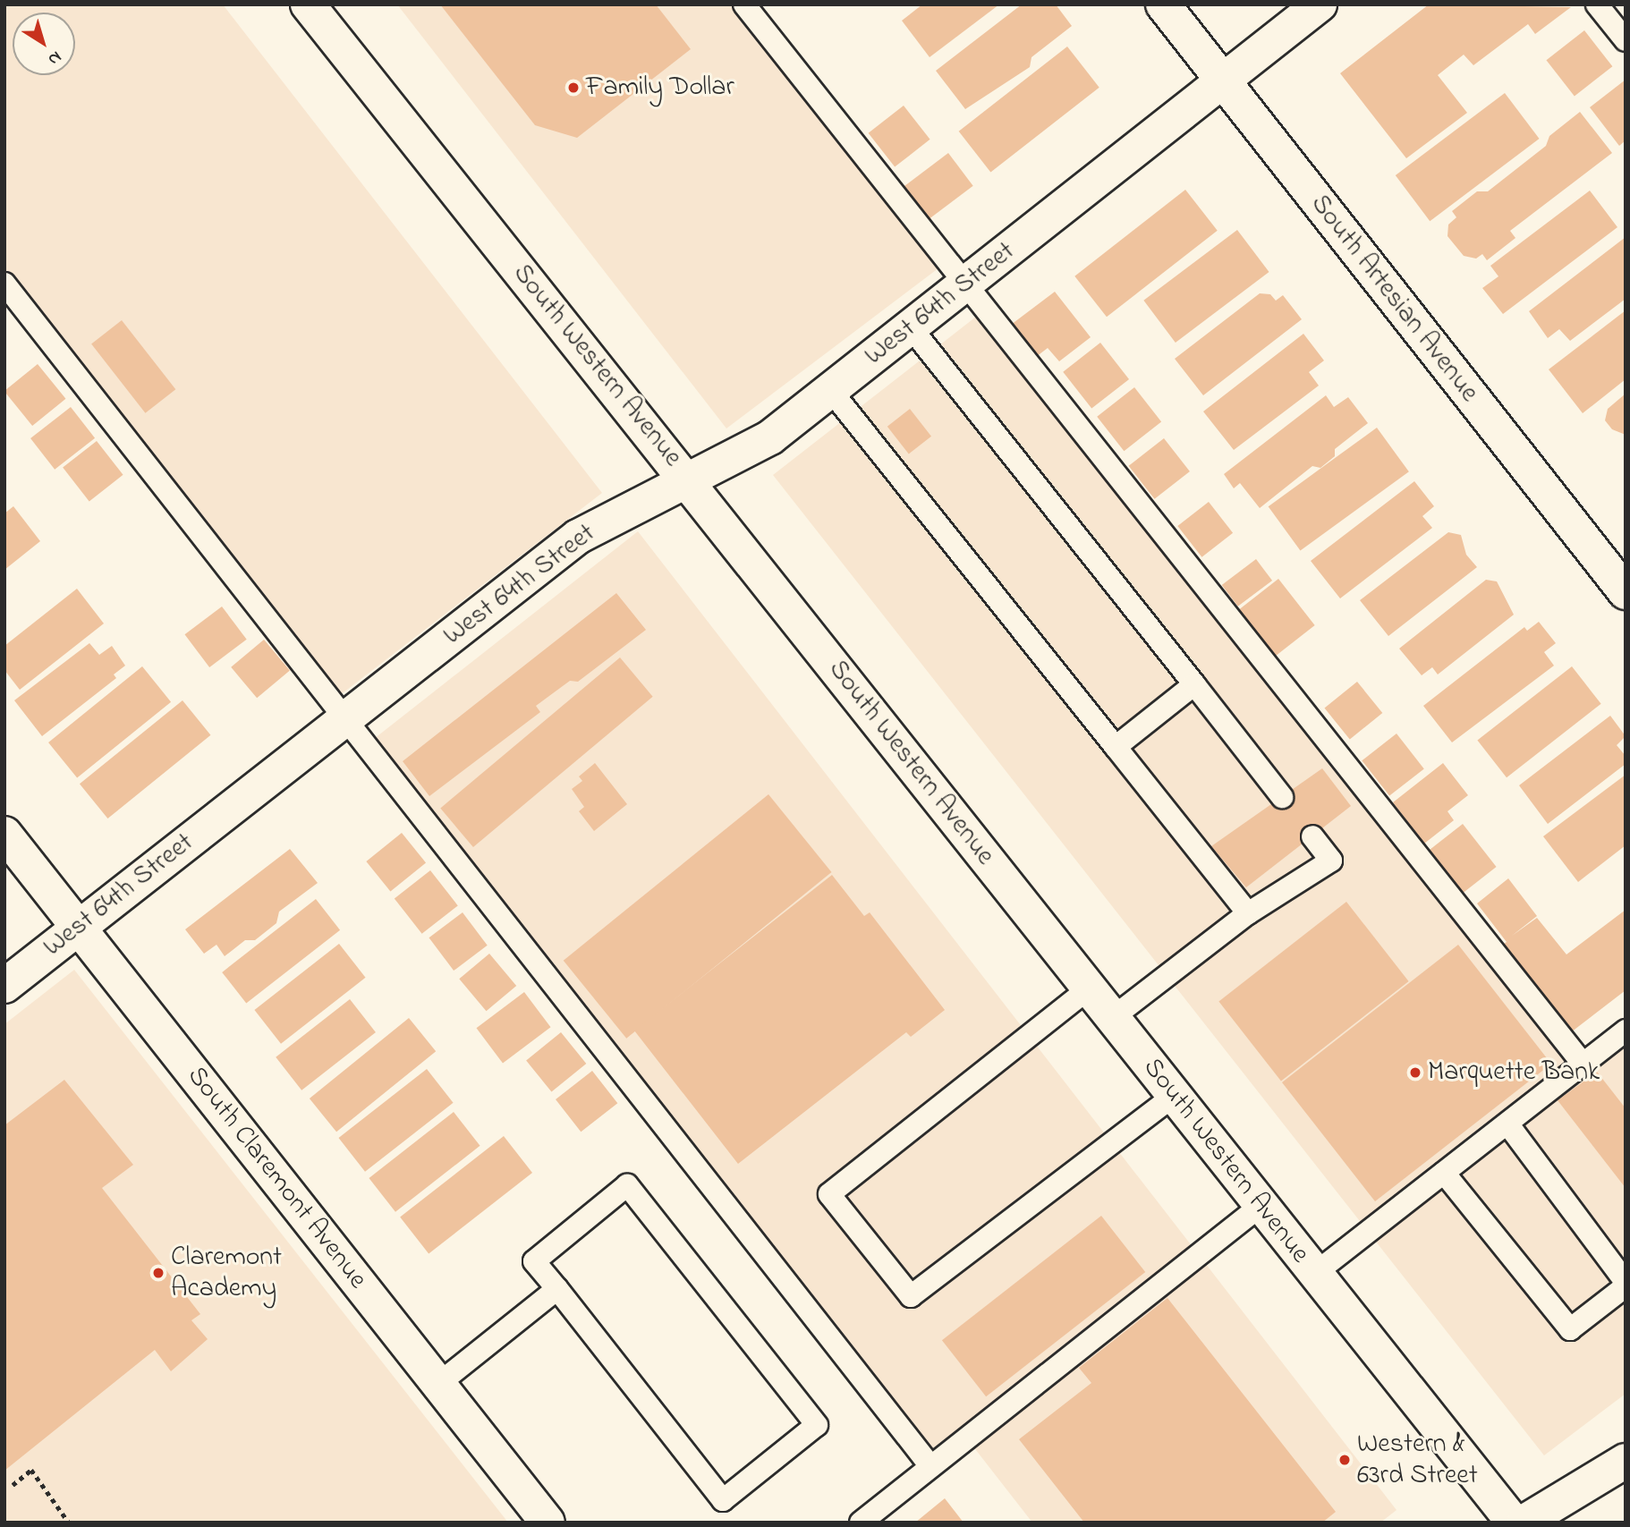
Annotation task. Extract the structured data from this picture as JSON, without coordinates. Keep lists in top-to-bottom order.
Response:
{
  "streets": {
    "street": [
      "South Artesian Avenue",
      "West 64th Street",
      "South Western Avenue",
      "South Claremont Avenue"
    ]
  },
  "crossings": [
    ["South Artesian Avenue", "West 64th Street"],
    ["West 64th Street", "South Western Avenue"],
    ["West 64th Street", "South Claremont Avenue"]
  ],
  "places": [
    "Family Dollar",
    "Marquette Bank",
    "Claremont Academy",
    "Western & 63rd Street"
  ],
  "north": "bottom right"
}
